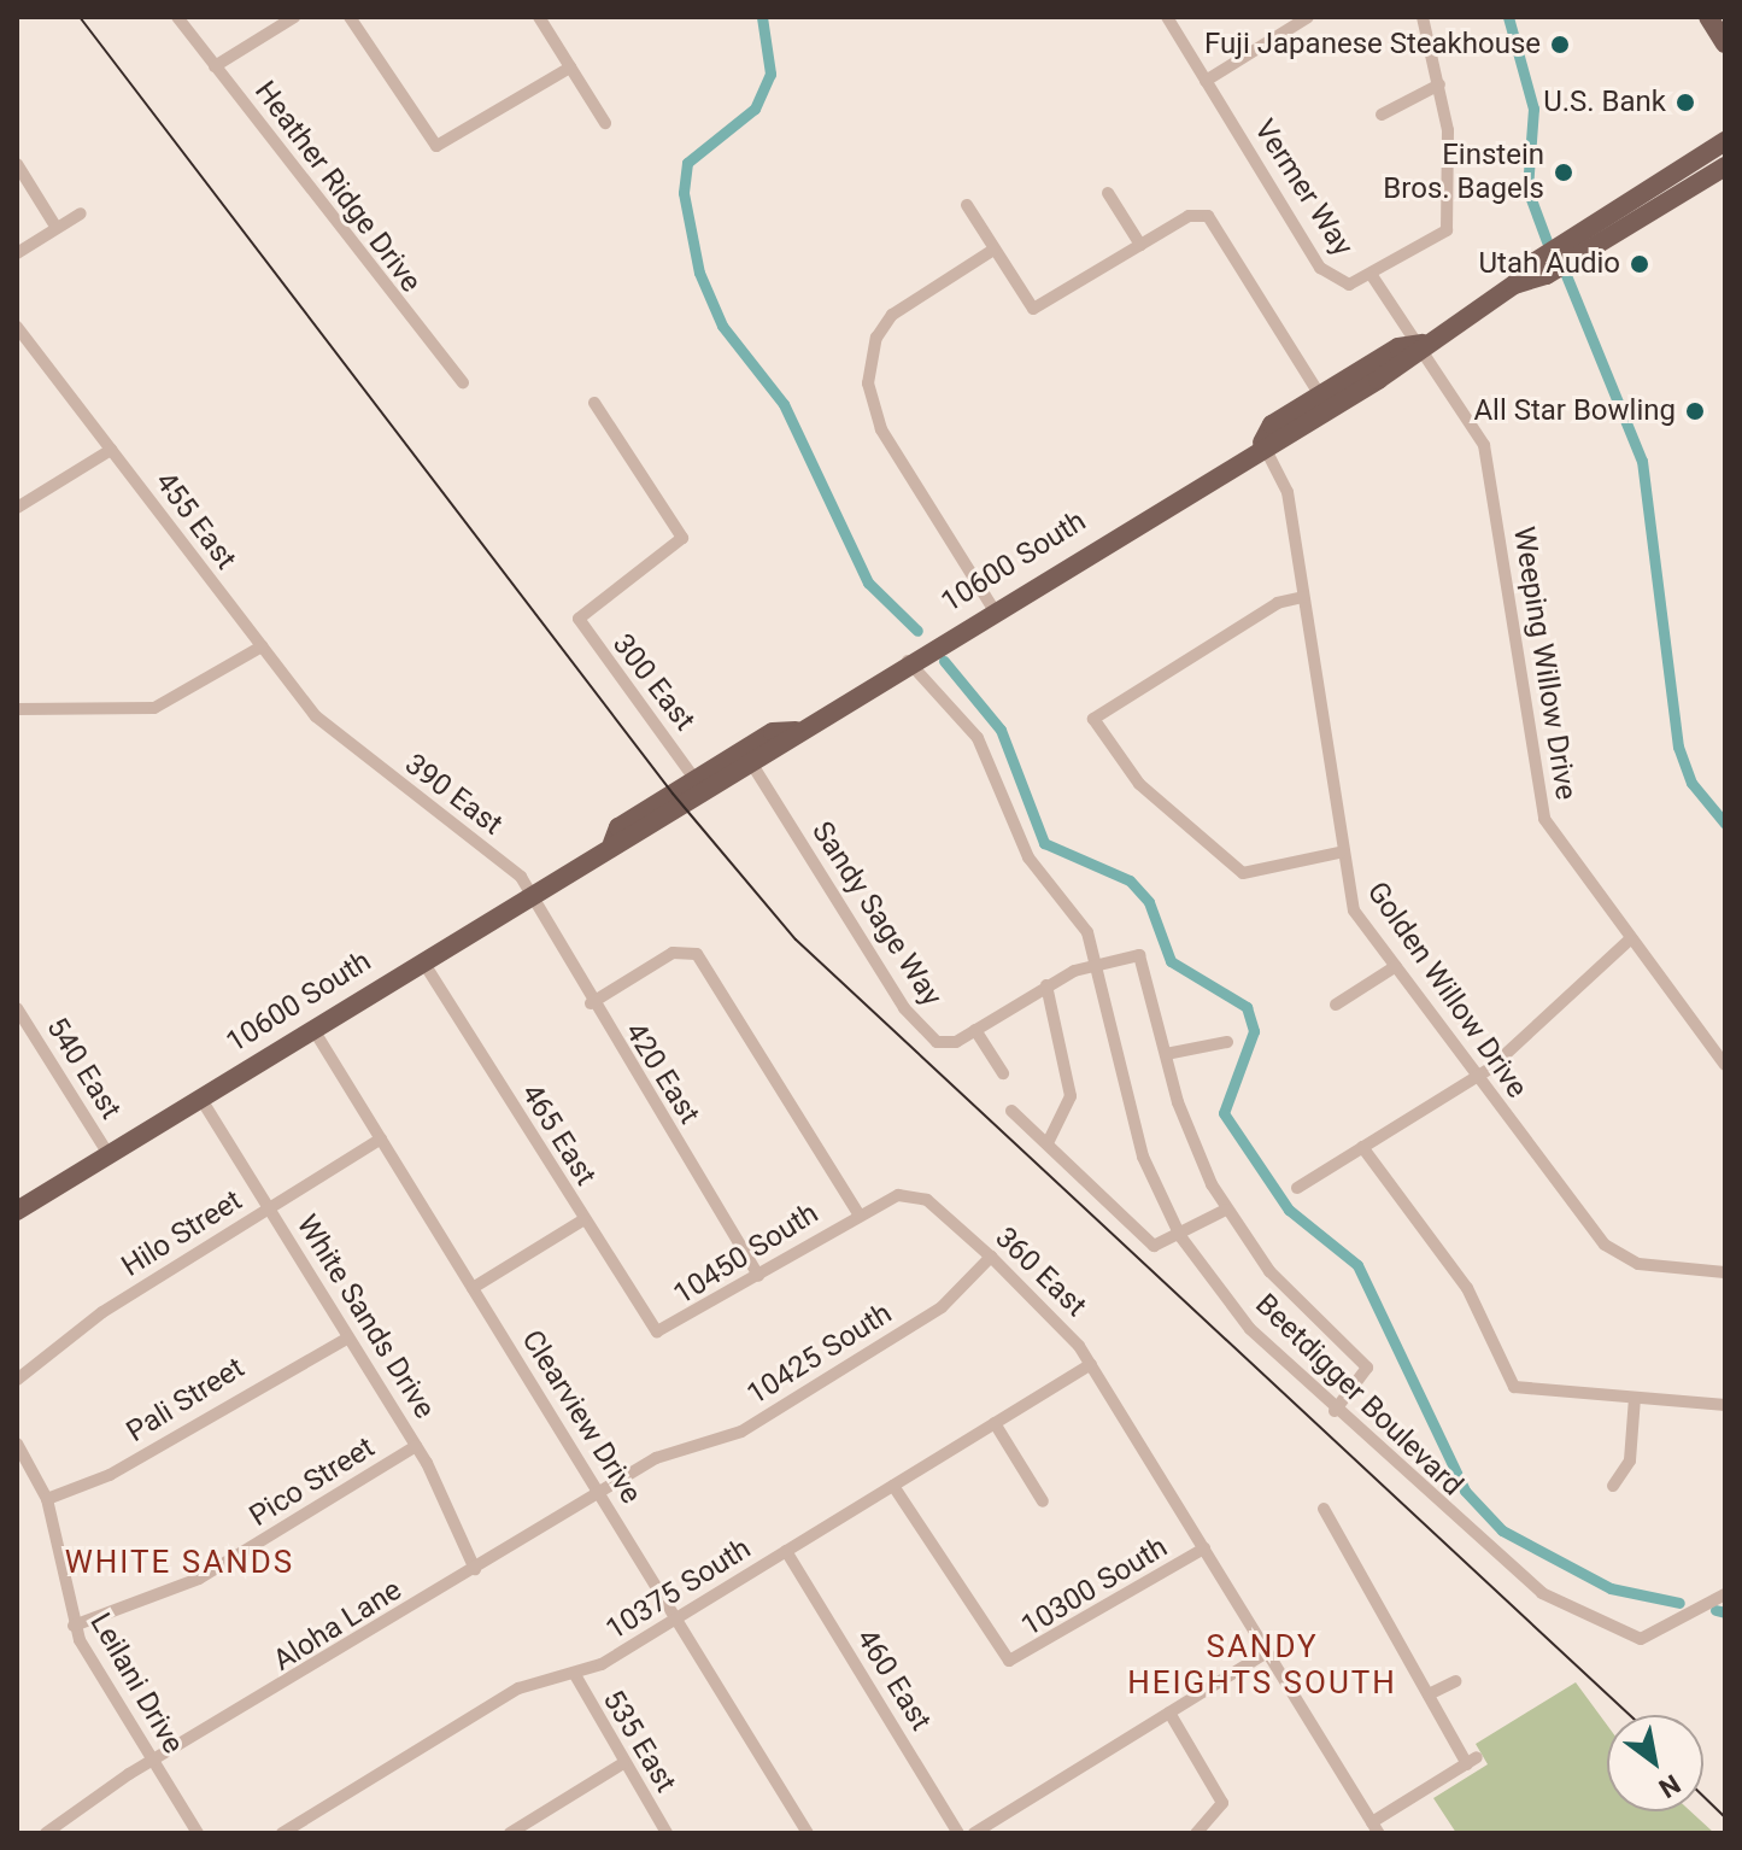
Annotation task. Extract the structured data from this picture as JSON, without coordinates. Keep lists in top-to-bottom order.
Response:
{
  "streets": {
    "main road": ["10600 South"],
    "street": [
      "Heather Ridge Drive",
      "Vermer Way",
      "455 East",
      "Weeping Willow Drive",
      "300 East",
      "390 East",
      "Sandy Sage Way",
      "Golden Willow Drive",
      "540 East",
      "420 East",
      "465 East",
      "Hilo Street",
      "10450 South",
      "360 East",
      "White Sands Drive",
      "10425 South",
      "Beetdigger Boulevard",
      "Pali Street",
      "Clearview Drive",
      "Pico Street",
      "10300 South",
      "10375 South",
      "Aloha Lane",
      "460 East",
      "Leilani Drive",
      "535 East"
    ]
  },
  "crossings": [
    ["Vermer Way", "10600 South"],
    ["Vermer Way", "Weeping Willow Drive"],
    ["455 East", "390 East"],
    ["10600 South", "Weeping Willow Drive"],
    ["10600 South", "300 East"],
    ["10600 South", "390 East"],
    ["10600 South", "Sandy Sage Way"],
    ["10600 South", "Golden Willow Drive"],
    ["10600 South", "540 East"],
    ["10600 South", "420 East"],
    ["10600 South", "465 East"],
    ["10600 South", "White Sands Drive"],
    ["10600 South", "Beetdigger Boulevard"],
    ["10600 South", "Clearview Drive"],
    ["390 East", "420 East"],
    ["Sandy Sage Way", "Beetdigger Boulevard"],
    ["420 East", "10450 South"],
    ["465 East", "10450 South"],
    ["Hilo Street", "White Sands Drive"],
    ["Hilo Street", "Clearview Drive"],
    ["10450 South", "360 East"],
    ["360 East", "10425 South"],
    ["360 East", "10300 South"],
    ["360 East", "10375 South"],
    ["White Sands Drive", "Pali Street"],
    ["White Sands Drive", "Pico Street"],
    ["White Sands Drive", "Aloha Lane"],
    ["10425 South", "Aloha Lane"],
    ["Pali Street", "Leilani Drive"],
    ["Clearview Drive", "10375 South"],
    ["Clearview Drive", "Aloha Lane"],
    ["Pico Street", "Leilani Drive"],
    ["10300 South", "10375 South"],
    ["10375 South", "460 East"],
    ["10375 South", "535 East"],
    ["Aloha Lane", "Leilani Drive"]
  ],
  "districts": ["WHITE SANDS", "SANDY HEIGHTS SOUTH"],
  "places": [
    "Fuji Japanese Steakhouse",
    "U.S. Bank",
    "Einstein Bros. Bagels",
    "Utah Audio",
    "All Star Bowling"
  ],
  "north": "bottom right"
}
